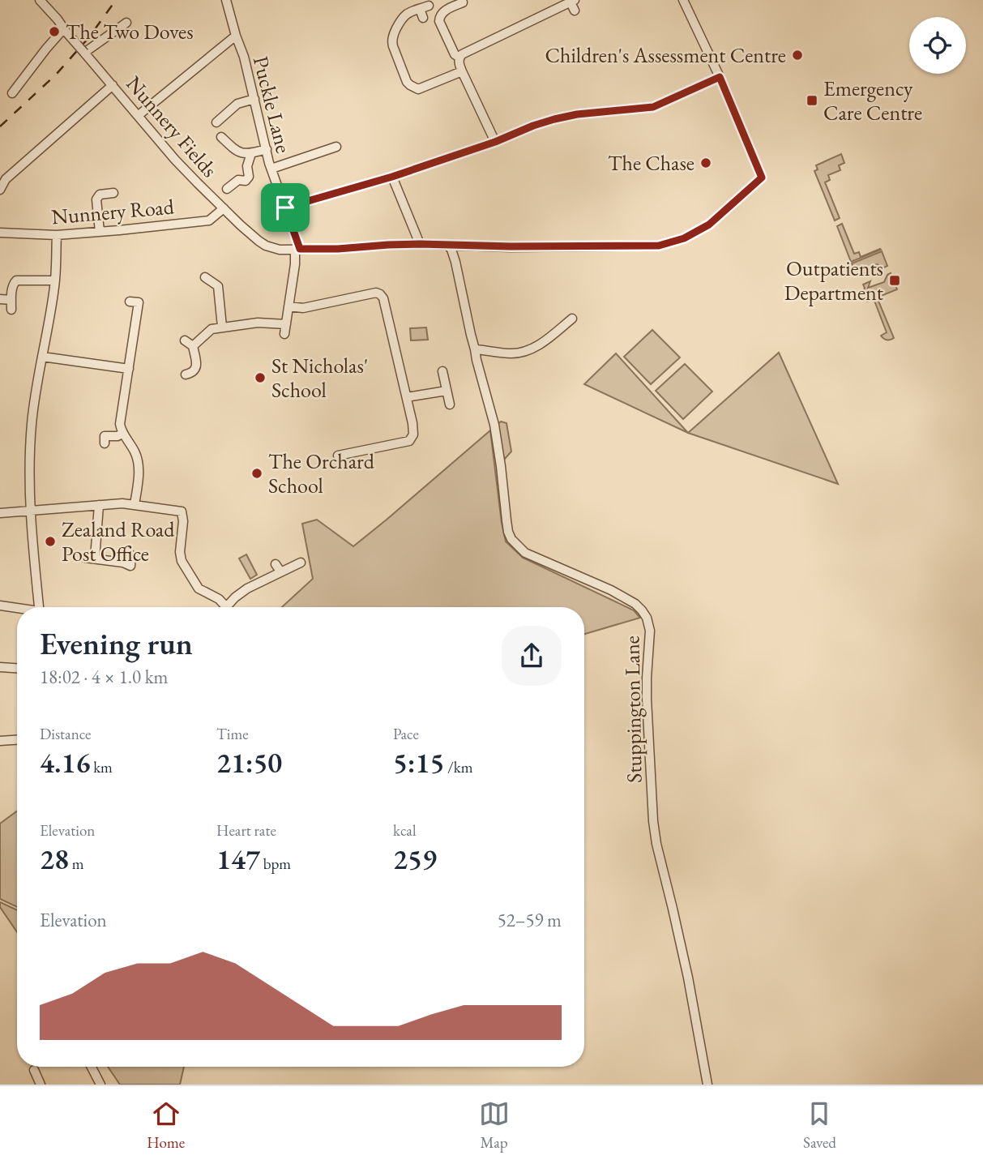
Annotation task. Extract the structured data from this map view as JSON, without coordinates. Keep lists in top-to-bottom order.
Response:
{
  "streets": {
    "street": [
      "Puckle Lane",
      "Nunnery Fields",
      "Nunnery Road",
      "Stuppington Lane"
    ]
  },
  "crossings": [
    ["Puckle Lane", "Nunnery Fields"],
    ["Nunnery Fields", "Nunnery Road"],
    ["Nunnery Fields", "Stuppington Lane"]
  ],
  "places": {
    "other": [
      "The Two Doves",
      "Children's Assessment Centre",
      "The Chase",
      "St Nicholas' School",
      "The Orchard School",
      "Zealand Road Post Office"
    ],
    "transit": ["Emergency Care Centre", "Outpatients Department"]
  },
  "page": {
    "heading": ["Evening run", "18:02 · 4 × 1.0 km"],
    "stats": [
      ["Distance", "4.16 km"],
      ["Time", "21:50"],
      ["Pace", "5:15 /km"],
      ["Elevation", "28 m"],
      ["Heart rate", "147 bpm"],
      ["kcal", "259"]
    ],
    "chart": ["Elevation", "52–59 m"],
    "tabs": ["Home", "Map", "Saved"]
  }
}
